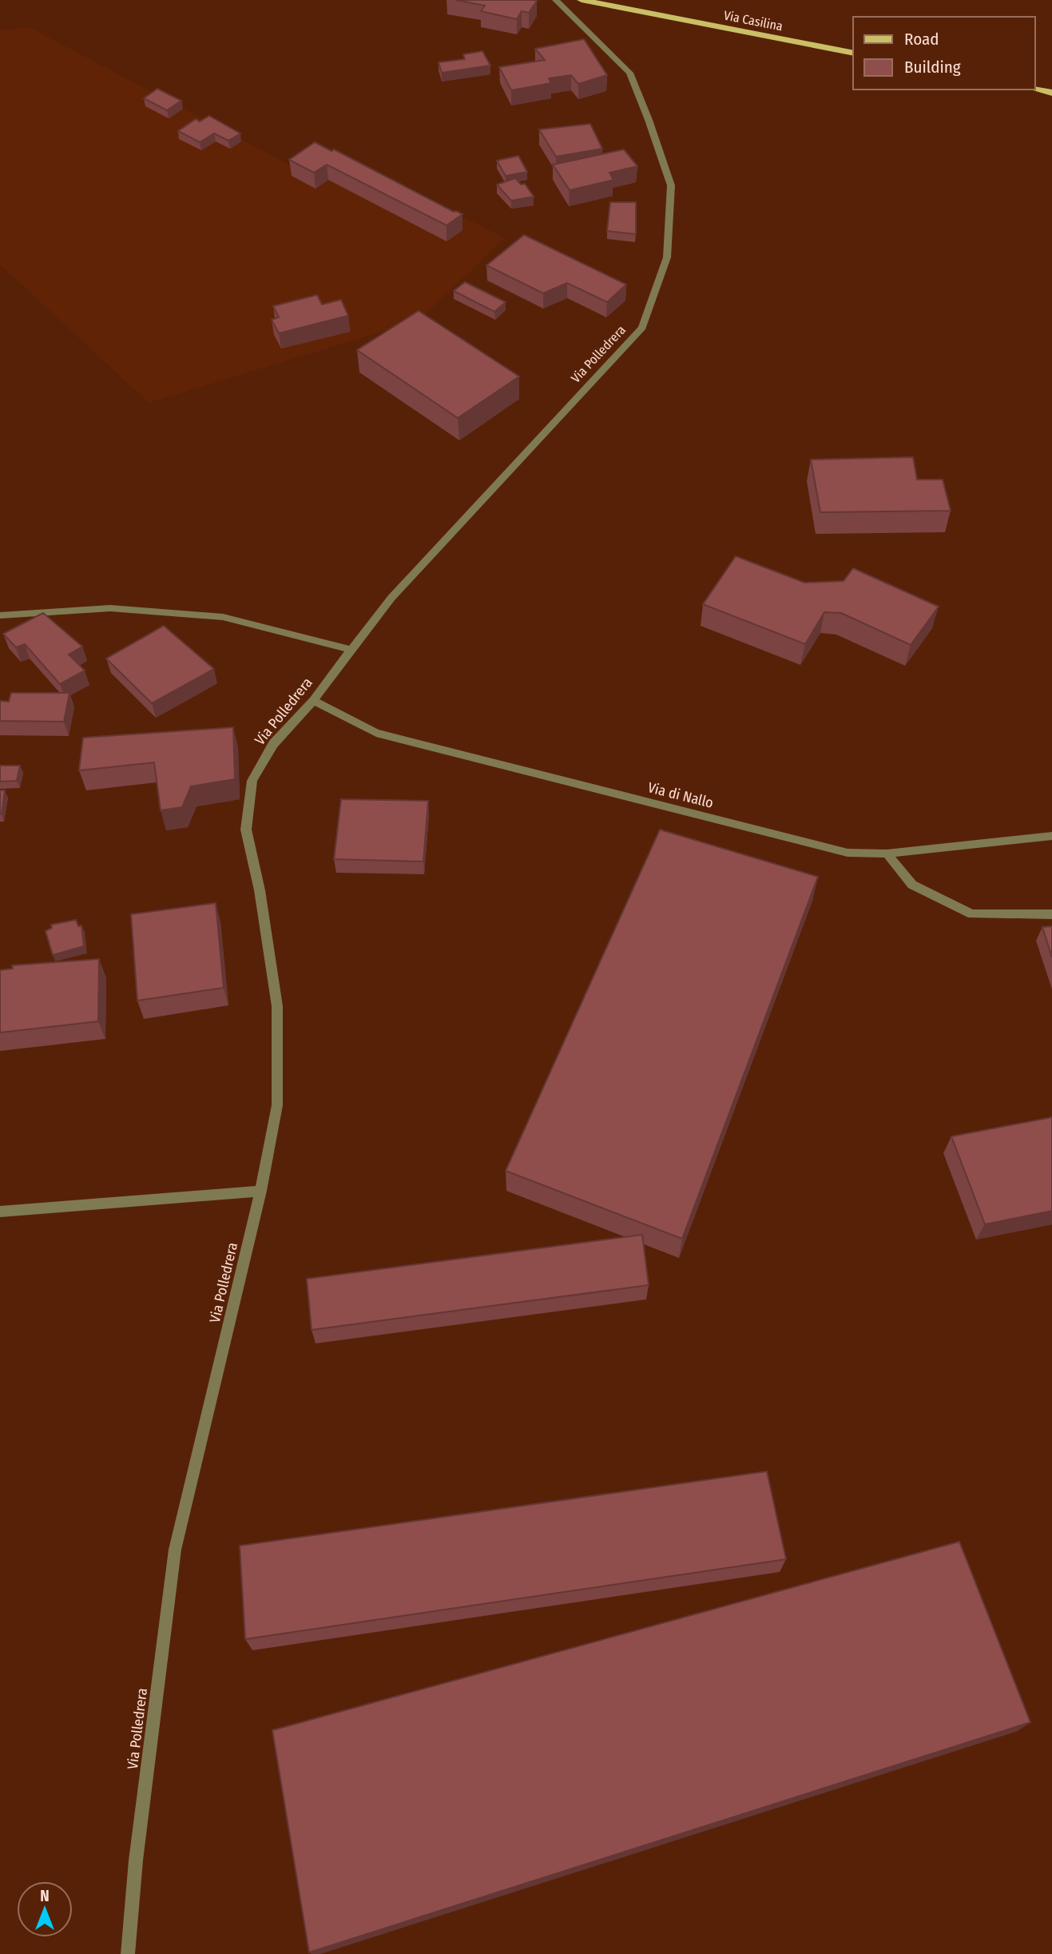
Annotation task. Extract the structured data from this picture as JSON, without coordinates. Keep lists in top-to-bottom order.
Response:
{
  "streets": {
    "main road": ["Via Casilina"],
    "street": ["Via Polledrera", "Via di Nallo"]
  },
  "crossings": [
    ["Via Polledrera", "Via di Nallo"]
  ],
  "legend": ["Road", "Building"],
  "north": "top"
}
